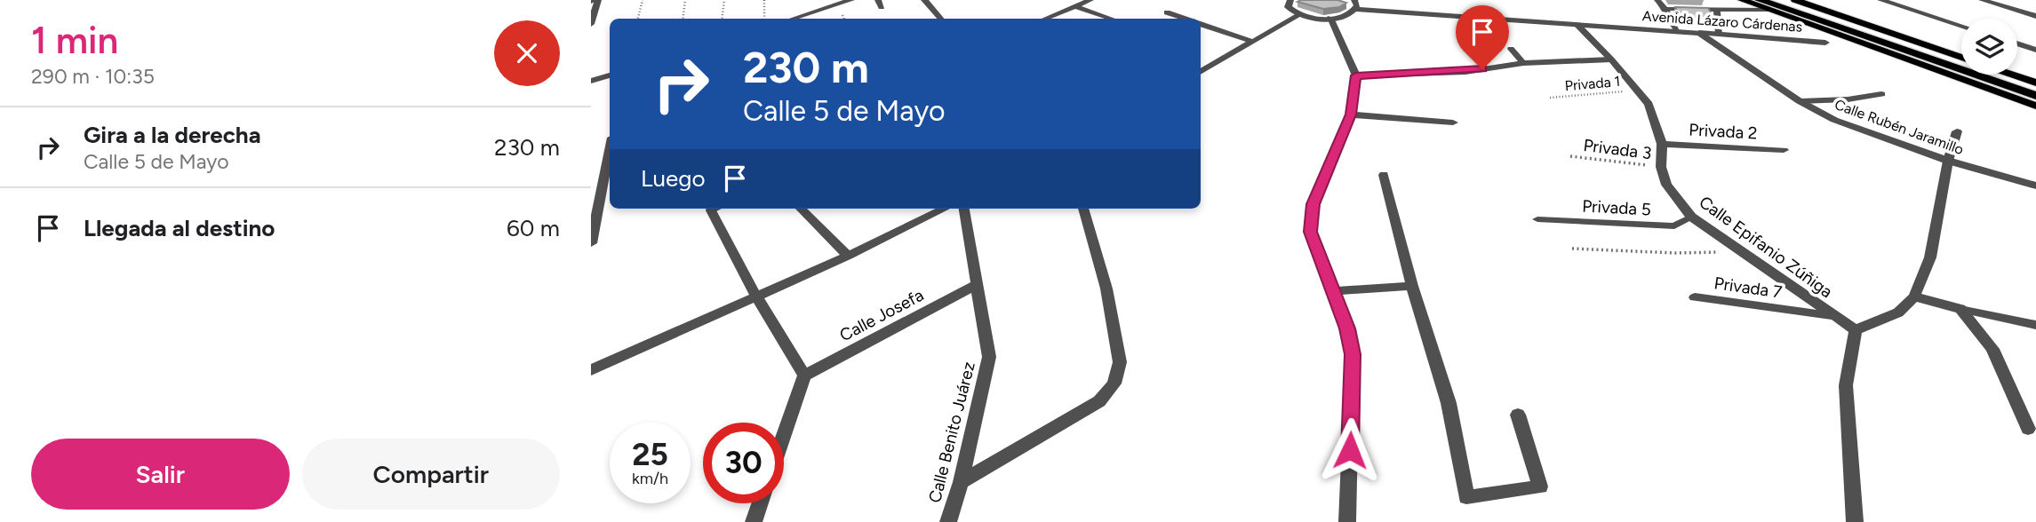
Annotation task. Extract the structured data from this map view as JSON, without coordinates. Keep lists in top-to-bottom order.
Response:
{
  "streets": {
    "street": [
      "Avenida Lázaro Cárdenas",
      "Calle Rubén Jaramillo",
      "Privada 2",
      "Calle Epifanio Zúñiga",
      "Privada 7",
      "Calle Josefa",
      "Calle Benito Juárez"
    ],
    "lane": ["Privada 5"],
    "path": ["Privada 1", "Privada 3"]
  },
  "crossings": [
    ["Avenida Lázaro Cárdenas", "Calle Rubén Jaramillo"],
    ["Avenida Lázaro Cárdenas", "Calle Epifanio Zúñiga"],
    ["Privada 1", "Calle Epifanio Zúñiga"],
    ["Privada 2", "Calle Epifanio Zúñiga"],
    ["Privada 3", "Calle Epifanio Zúñiga"],
    ["Privada 5", "Calle Epifanio Zúñiga"],
    ["Calle Epifanio Zúñiga", "Privada 7"],
    ["Calle Josefa", "Calle Benito Juárez"]
  ],
  "page": {
    "heading": ["1 min", "290 m · 10:35"],
    "turn": ["230 m", "Calle 5 de Mayo"],
    "list": [
      {
        "name": "Gira a la derecha",
        "note": "Calle 5 de Mayo",
        "value": "230 m"
      },
      {
        "name": "Llegada al destino",
        "value": "60 m"
      }
    ],
    "then": "Luego",
    "speed": "25 km/h",
    "limit": "30",
    "buttons": ["Salir", "Compartir"]
  }
}
